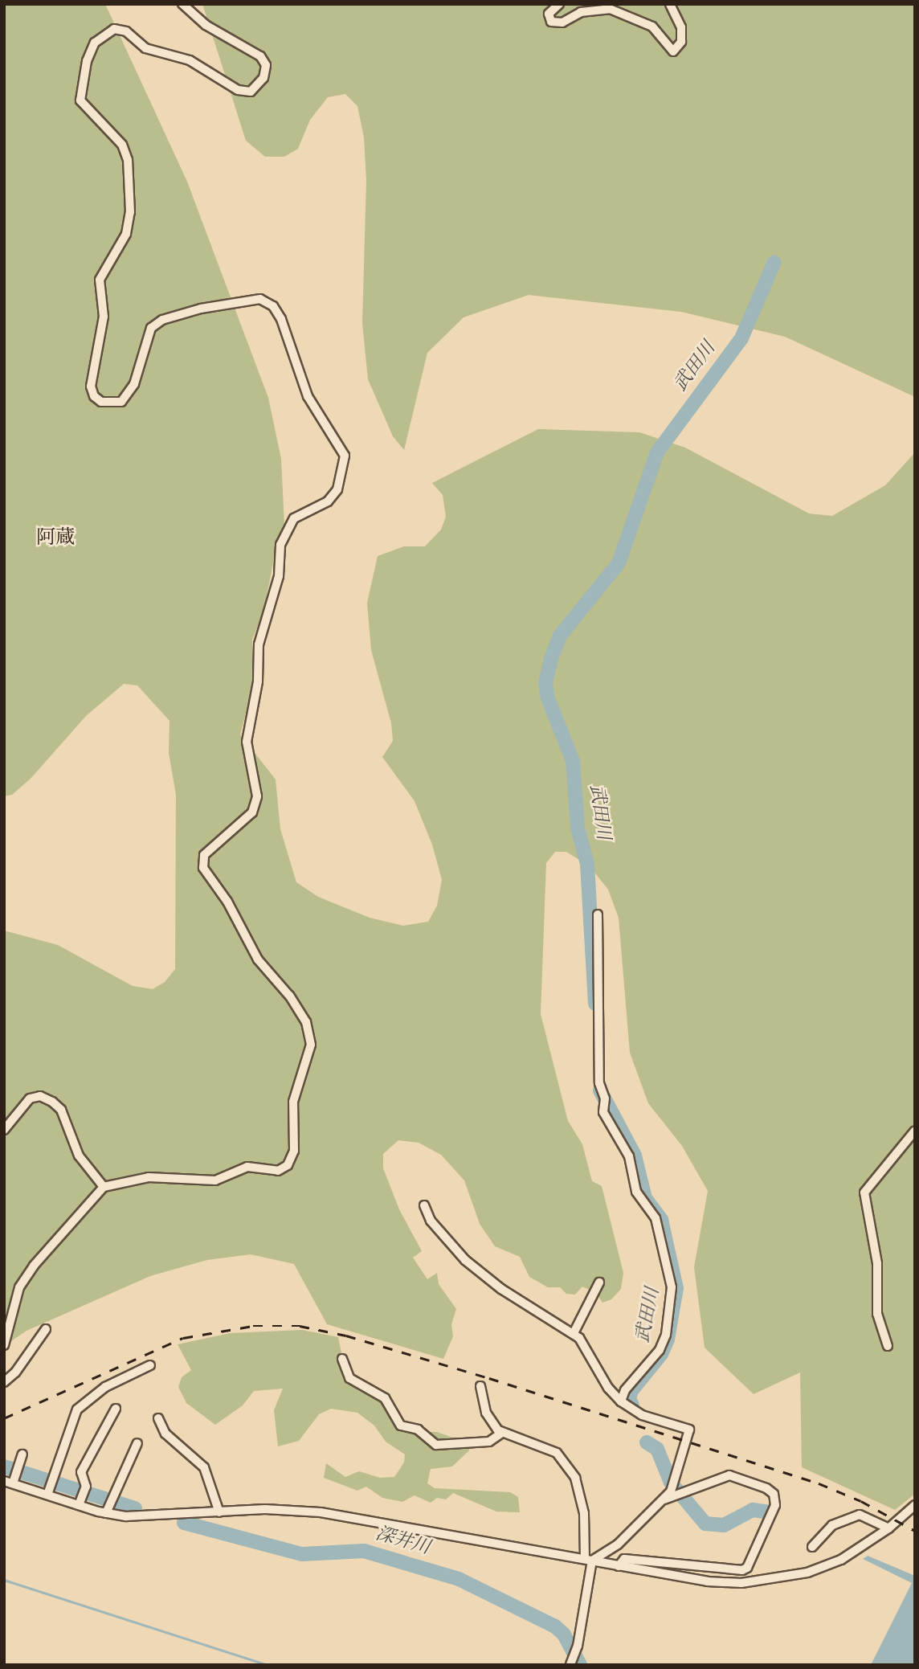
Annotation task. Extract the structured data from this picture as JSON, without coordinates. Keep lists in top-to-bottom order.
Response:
{
  "districts": ["阿蔵"],
  "water": ["武田川", "深井川"]
}
